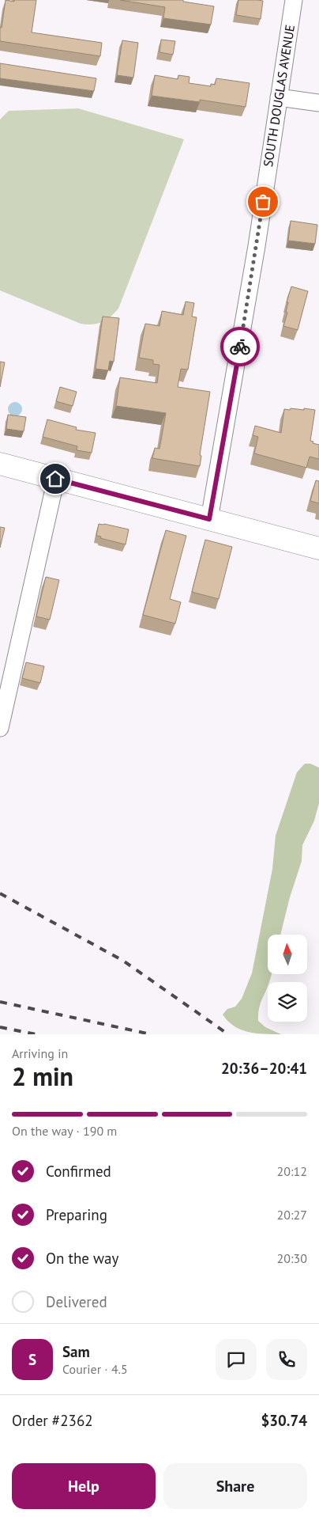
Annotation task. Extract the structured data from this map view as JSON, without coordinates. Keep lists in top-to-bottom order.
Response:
{
  "streets": {
    "street": ["SOUTH DOUGLAS AVENUE"]
  },
  "north": "top",
  "page": {
    "heading": ["2 min", "Arriving in", "20:36–20:41"],
    "panel": [
      "Sam",
      "Courier · 4.5",
      "Order #2362",
      "$30.74"
    ],
    "bar": "On the way · 190 m",
    "list": [
      ["Confirmed", "20:12"],
      ["Preparing", "20:27"],
      ["On the way", "20:30"],
      "Delivered"
    ],
    "round": "S",
    "buttons": ["Help", "Share"]
  }
}
